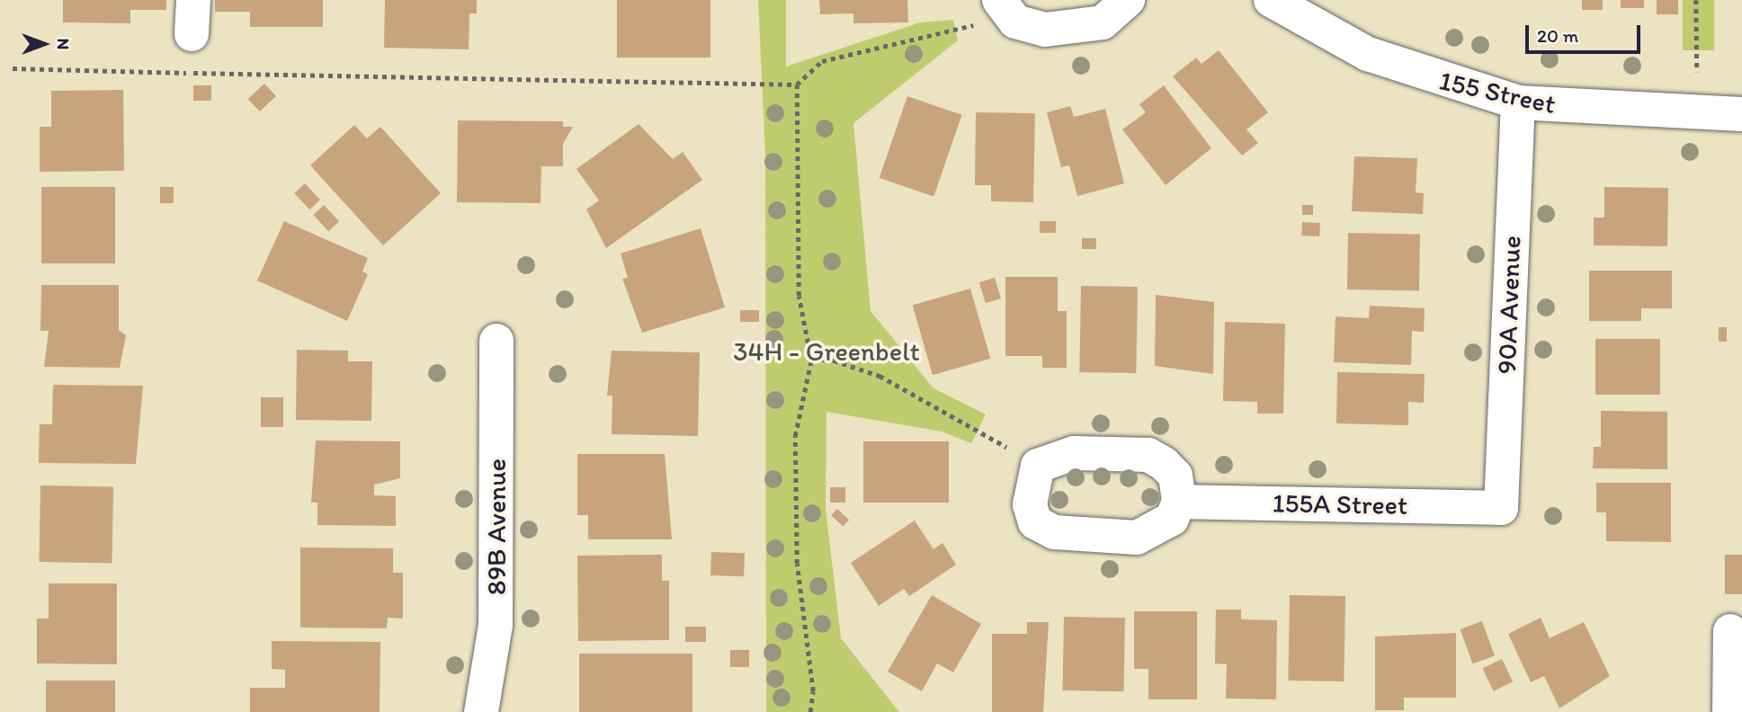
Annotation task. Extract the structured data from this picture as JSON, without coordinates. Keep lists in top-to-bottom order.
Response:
{
  "streets": {
    "street": [
      "155 Street",
      "90A Avenue",
      "155A Street",
      "89B Avenue"
    ]
  },
  "crossings": [
    ["155 Street", "90A Avenue"],
    ["90A Avenue", "155A Street"]
  ],
  "parks": ["34H - Greenbelt"],
  "scale_bar": "20 m",
  "north": "right"
}
